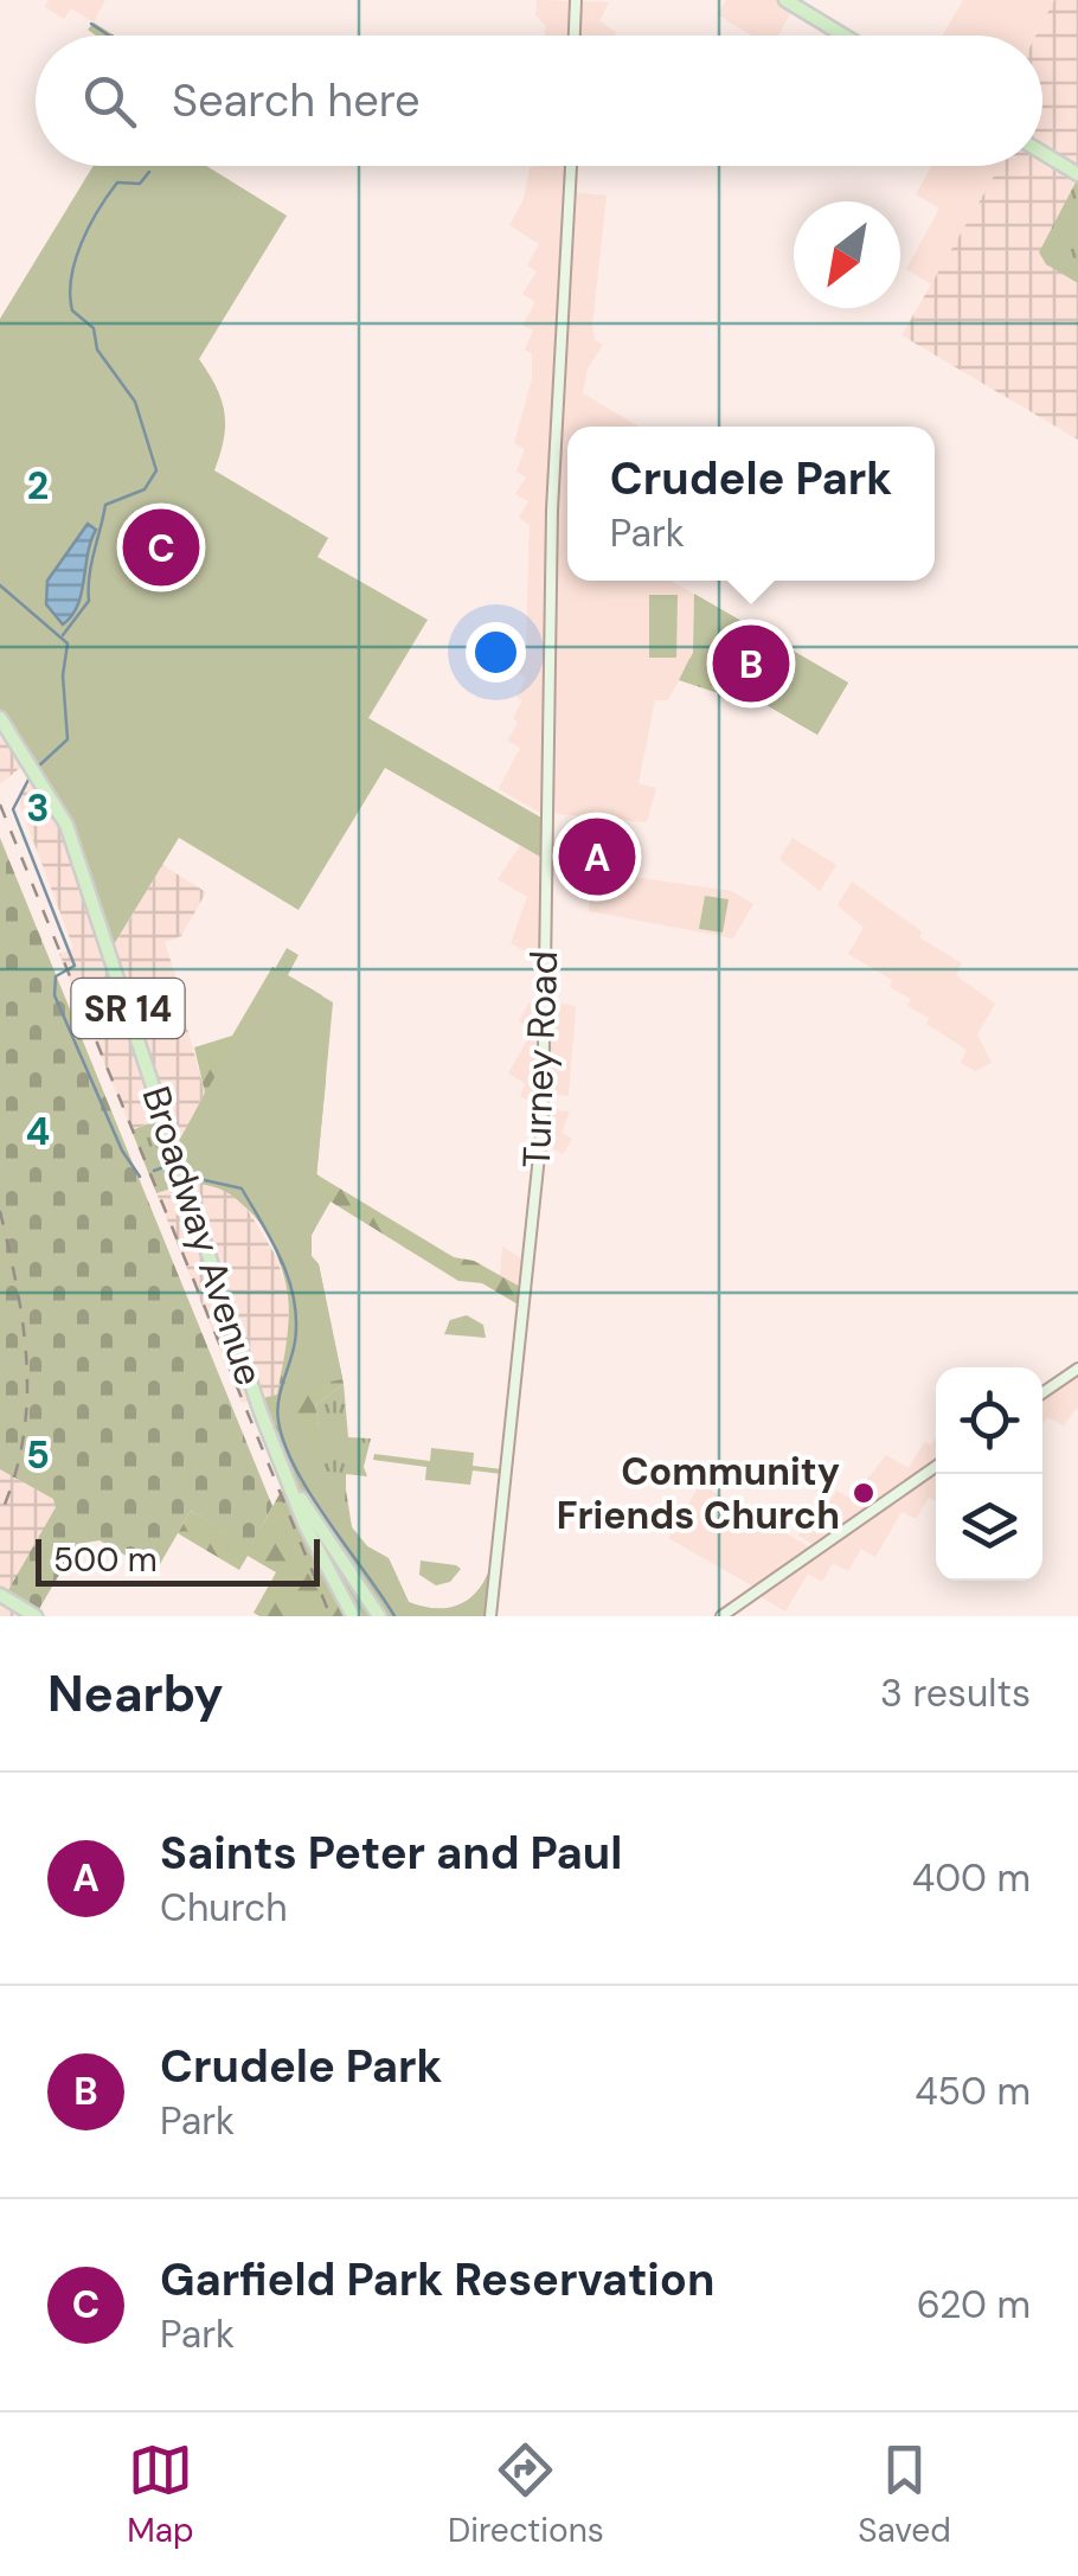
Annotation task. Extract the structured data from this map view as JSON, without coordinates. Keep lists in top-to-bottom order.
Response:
{
  "streets": {
    "main road": ["SR 14", "Turney Road", "Broadway Avenue"]
  },
  "places": ["Community Friends Church"],
  "scale_bar": "500 m",
  "north": "bottom left",
  "page": {
    "search": "Search here",
    "popup": ["Crudele Park", "Park"],
    "pins": ["C", "B", "A"],
    "scale": "500 m",
    "heading": ["Nearby", "3 results"],
    "list": [
      {
        "mark": "A",
        "name": "Saints Peter and Paul",
        "note": "Church",
        "value": "400 m"
      },
      {
        "mark": "B",
        "name": "Crudele Park",
        "note": "Park",
        "value": "450 m"
      },
      {
        "mark": "C",
        "name": "Garfield Park Reservation",
        "note": "Park",
        "value": "620 m"
      }
    ],
    "nav": ["Map", "Directions", "Saved"]
  },
  "grid": {
    "rows": [
      "2",
      "3",
      "4",
      "5"
    ]
  }
}
